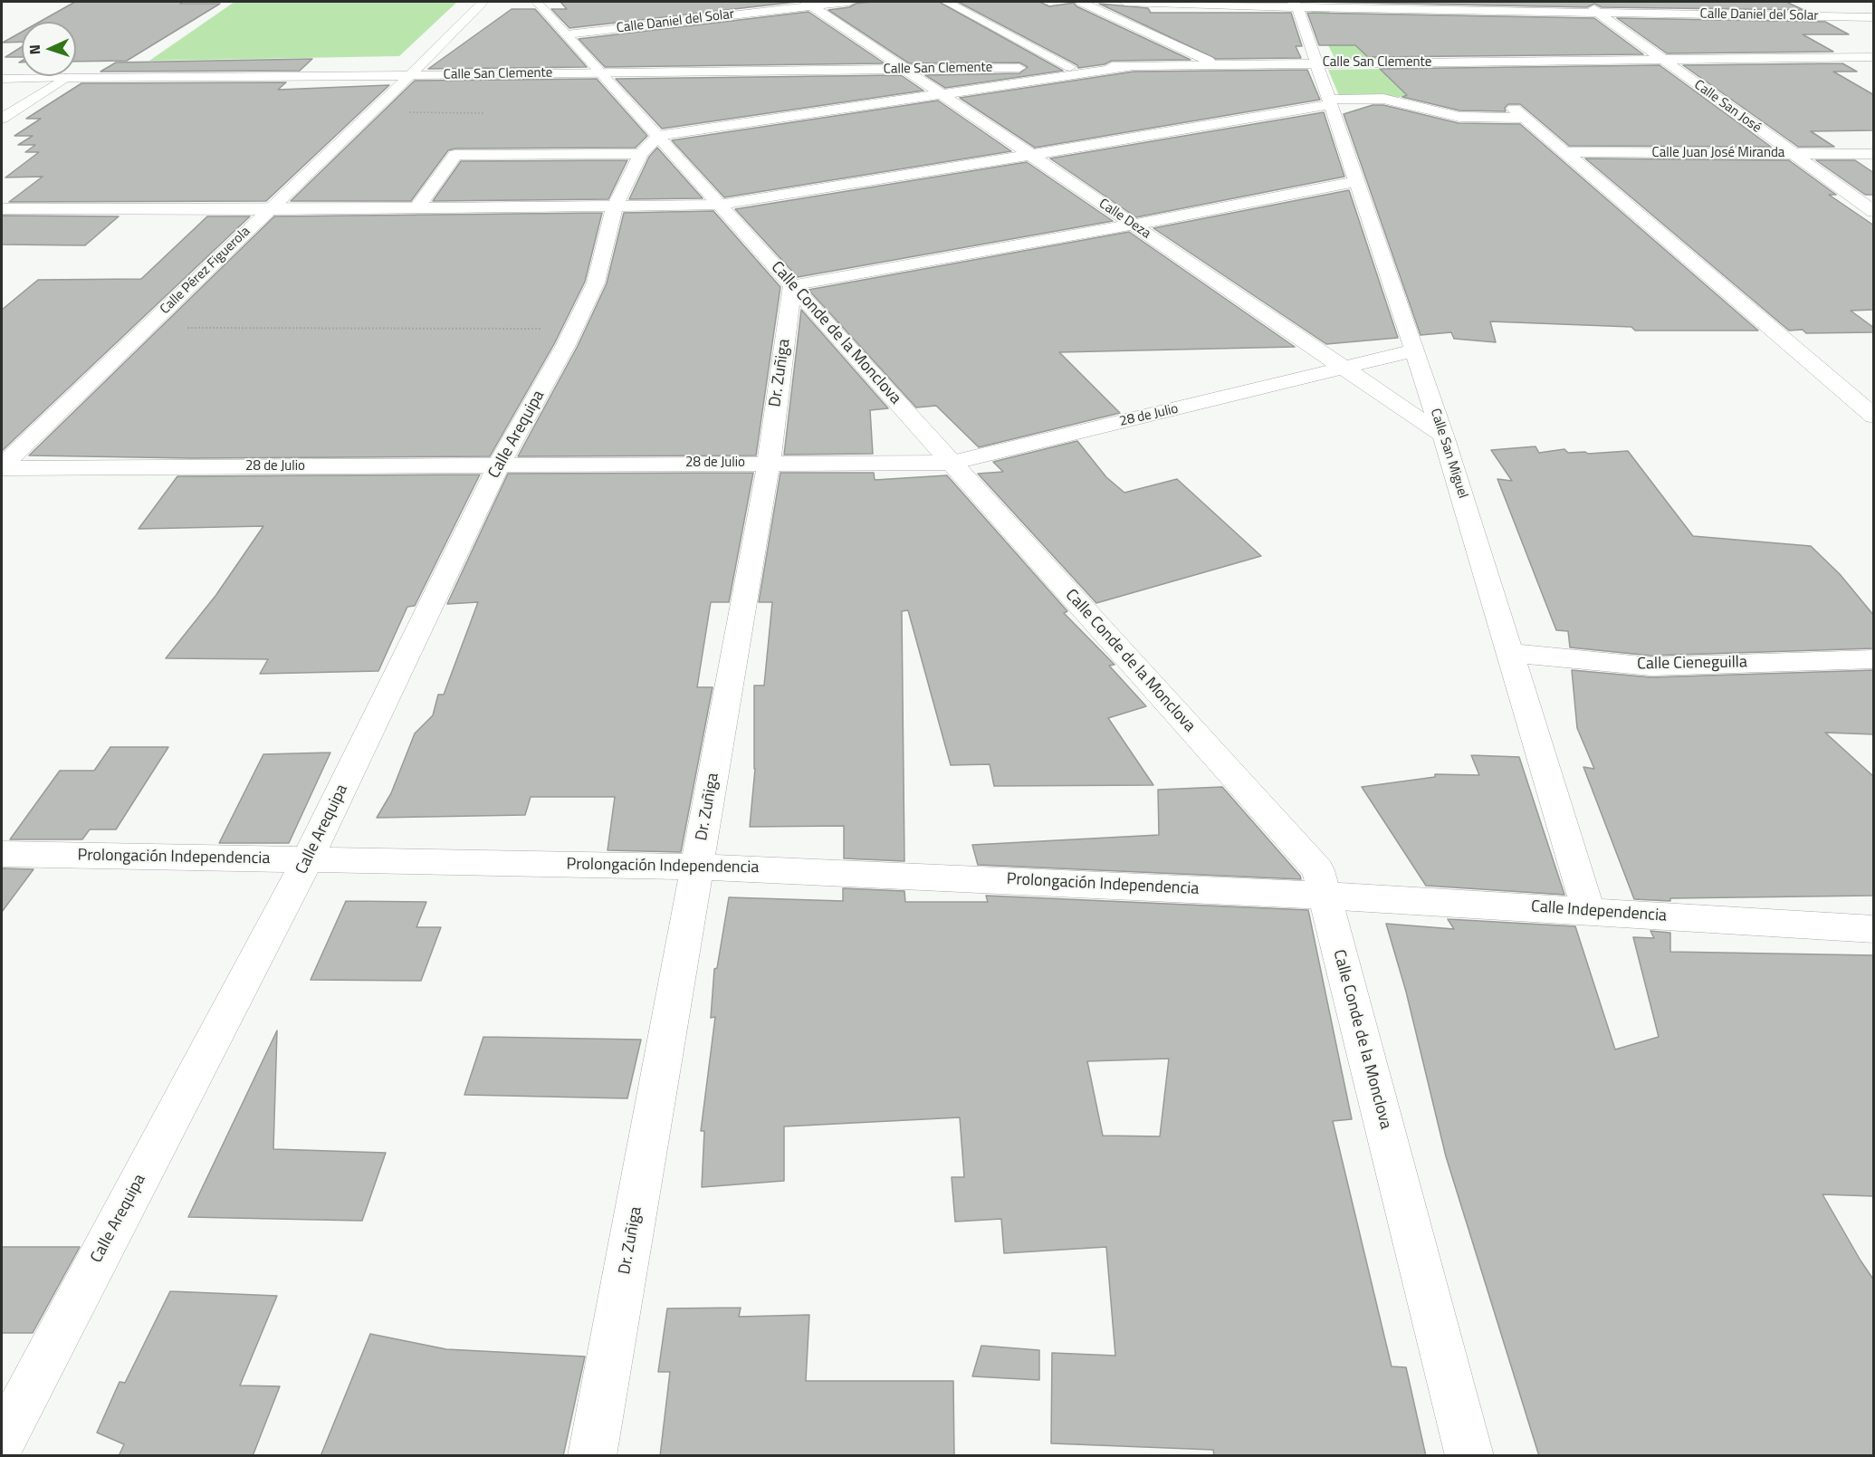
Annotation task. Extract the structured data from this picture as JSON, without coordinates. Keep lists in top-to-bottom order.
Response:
{
  "streets": {
    "street": [
      "Calle Daniel del Solar",
      "Calle San Clemente",
      "Calle San José",
      "Calle Juan José Miranda",
      "Calle Deza",
      "Calle Pérez Figuerola",
      "Calle Conde de la Monclova",
      "Dr. Zuñiga",
      "28 de Julio",
      "Calle Arequipa",
      "Calle San Miguel",
      "Calle Cieneguilla",
      "Prolongación Independencia",
      "Calle Independencia"
    ]
  },
  "crossings": [
    ["Calle Daniel del Solar", "Calle San José"],
    ["Calle Daniel del Solar", "Calle Deza"],
    ["Calle Daniel del Solar", "Calle Conde de la Monclova"],
    ["Calle Daniel del Solar", "Calle San Miguel"],
    ["Calle San Clemente", "Calle San José"],
    ["Calle San Clemente", "Calle Deza"],
    ["Calle San Clemente", "Calle Pérez Figuerola"],
    ["Calle San Clemente", "Calle Conde de la Monclova"],
    ["Calle San Clemente", "Calle San Miguel"],
    ["Calle San José", "Calle Juan José Miranda"],
    ["Calle Deza", "28 de Julio"],
    ["Calle Deza", "Calle San Miguel"],
    ["Calle Pérez Figuerola", "28 de Julio"],
    ["Calle Conde de la Monclova", "Dr. Zuñiga"],
    ["Calle Conde de la Monclova", "28 de Julio"],
    ["Calle Conde de la Monclova", "Calle Arequipa"],
    ["Calle Conde de la Monclova", "Prolongación Independencia"],
    ["Calle Conde de la Monclova", "Calle Independencia"],
    ["Dr. Zuñiga", "28 de Julio"],
    ["Dr. Zuñiga", "Prolongación Independencia"],
    ["28 de Julio", "Calle Arequipa"],
    ["28 de Julio", "Calle San Miguel"],
    ["Calle Arequipa", "Prolongación Independencia"],
    ["Calle San Miguel", "Calle Cieneguilla"],
    ["Calle San Miguel", "Calle Independencia"],
    ["Prolongación Independencia", "Calle Independencia"]
  ],
  "north": "left"
}
